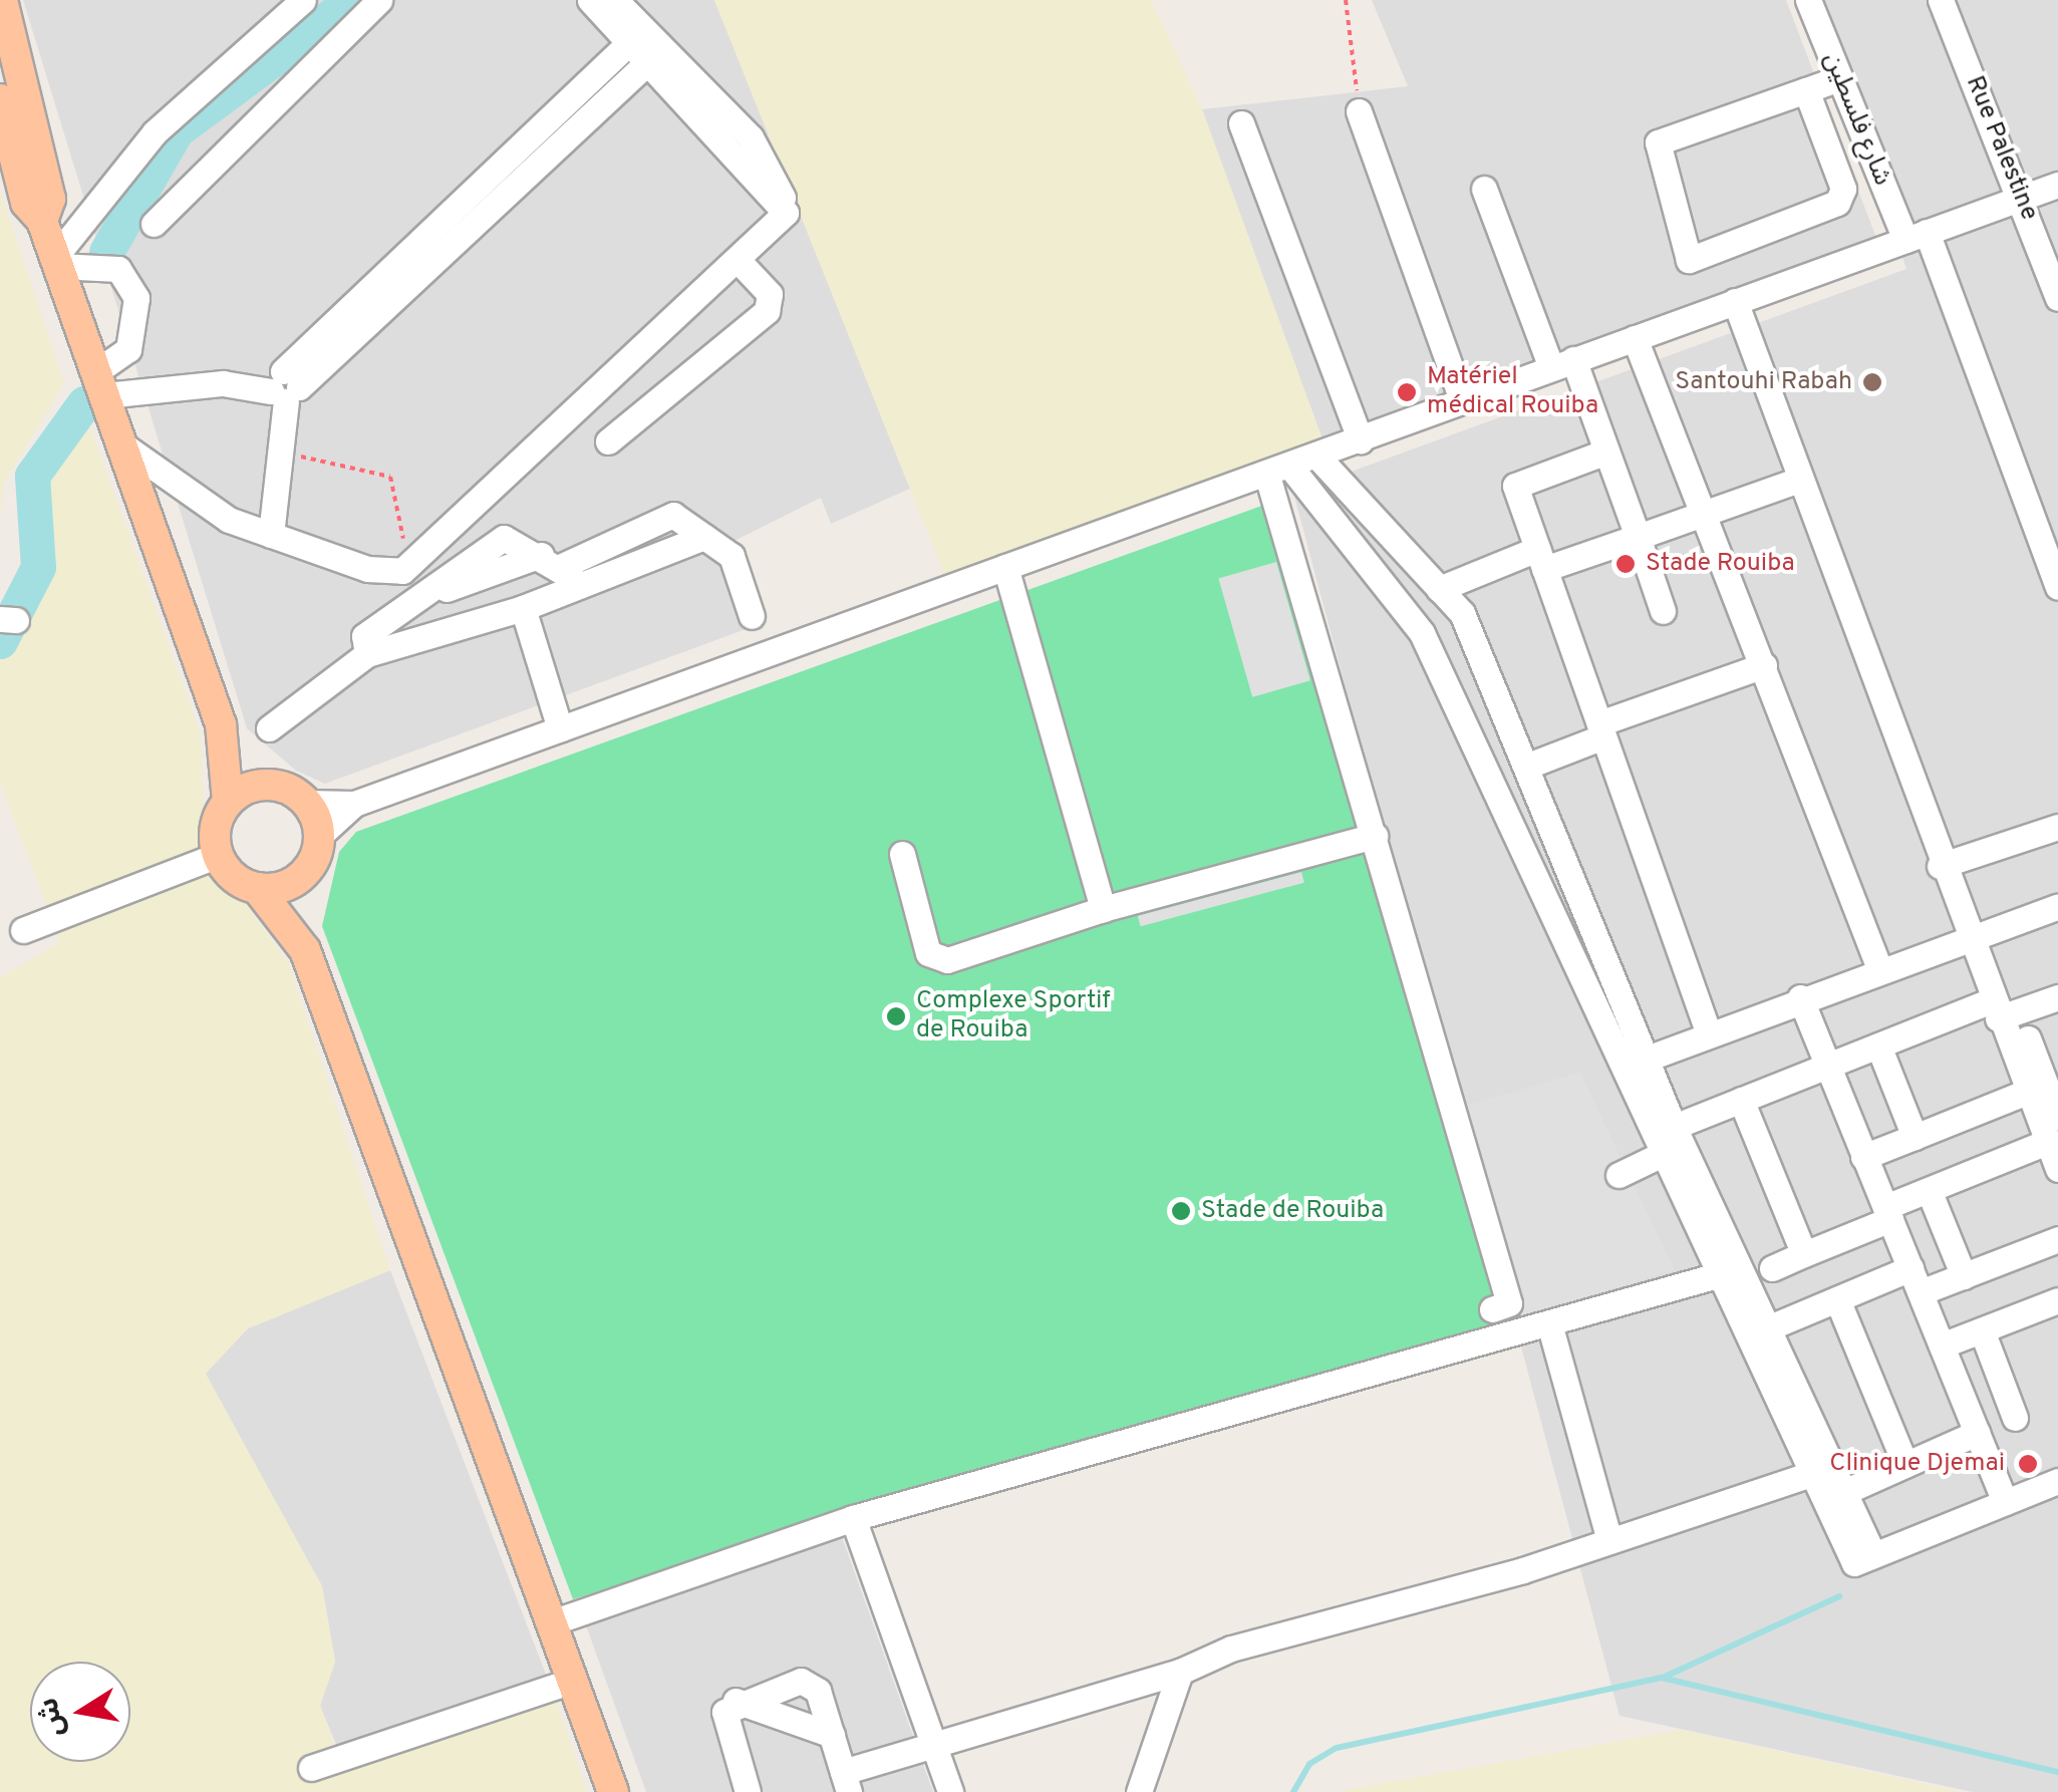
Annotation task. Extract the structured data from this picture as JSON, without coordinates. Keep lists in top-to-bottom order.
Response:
{
  "streets": {
    "street": ["شارع فلسطين", "Rue Palestine"]
  },
  "places": [
    "Santouhi Rabah",
    "Matériel médical Rouiba",
    "Stade Rouiba",
    "Complexe Sportif de Rouiba",
    "Stade de Rouiba",
    "Clinique Djemai"
  ],
  "north": "left"
}
